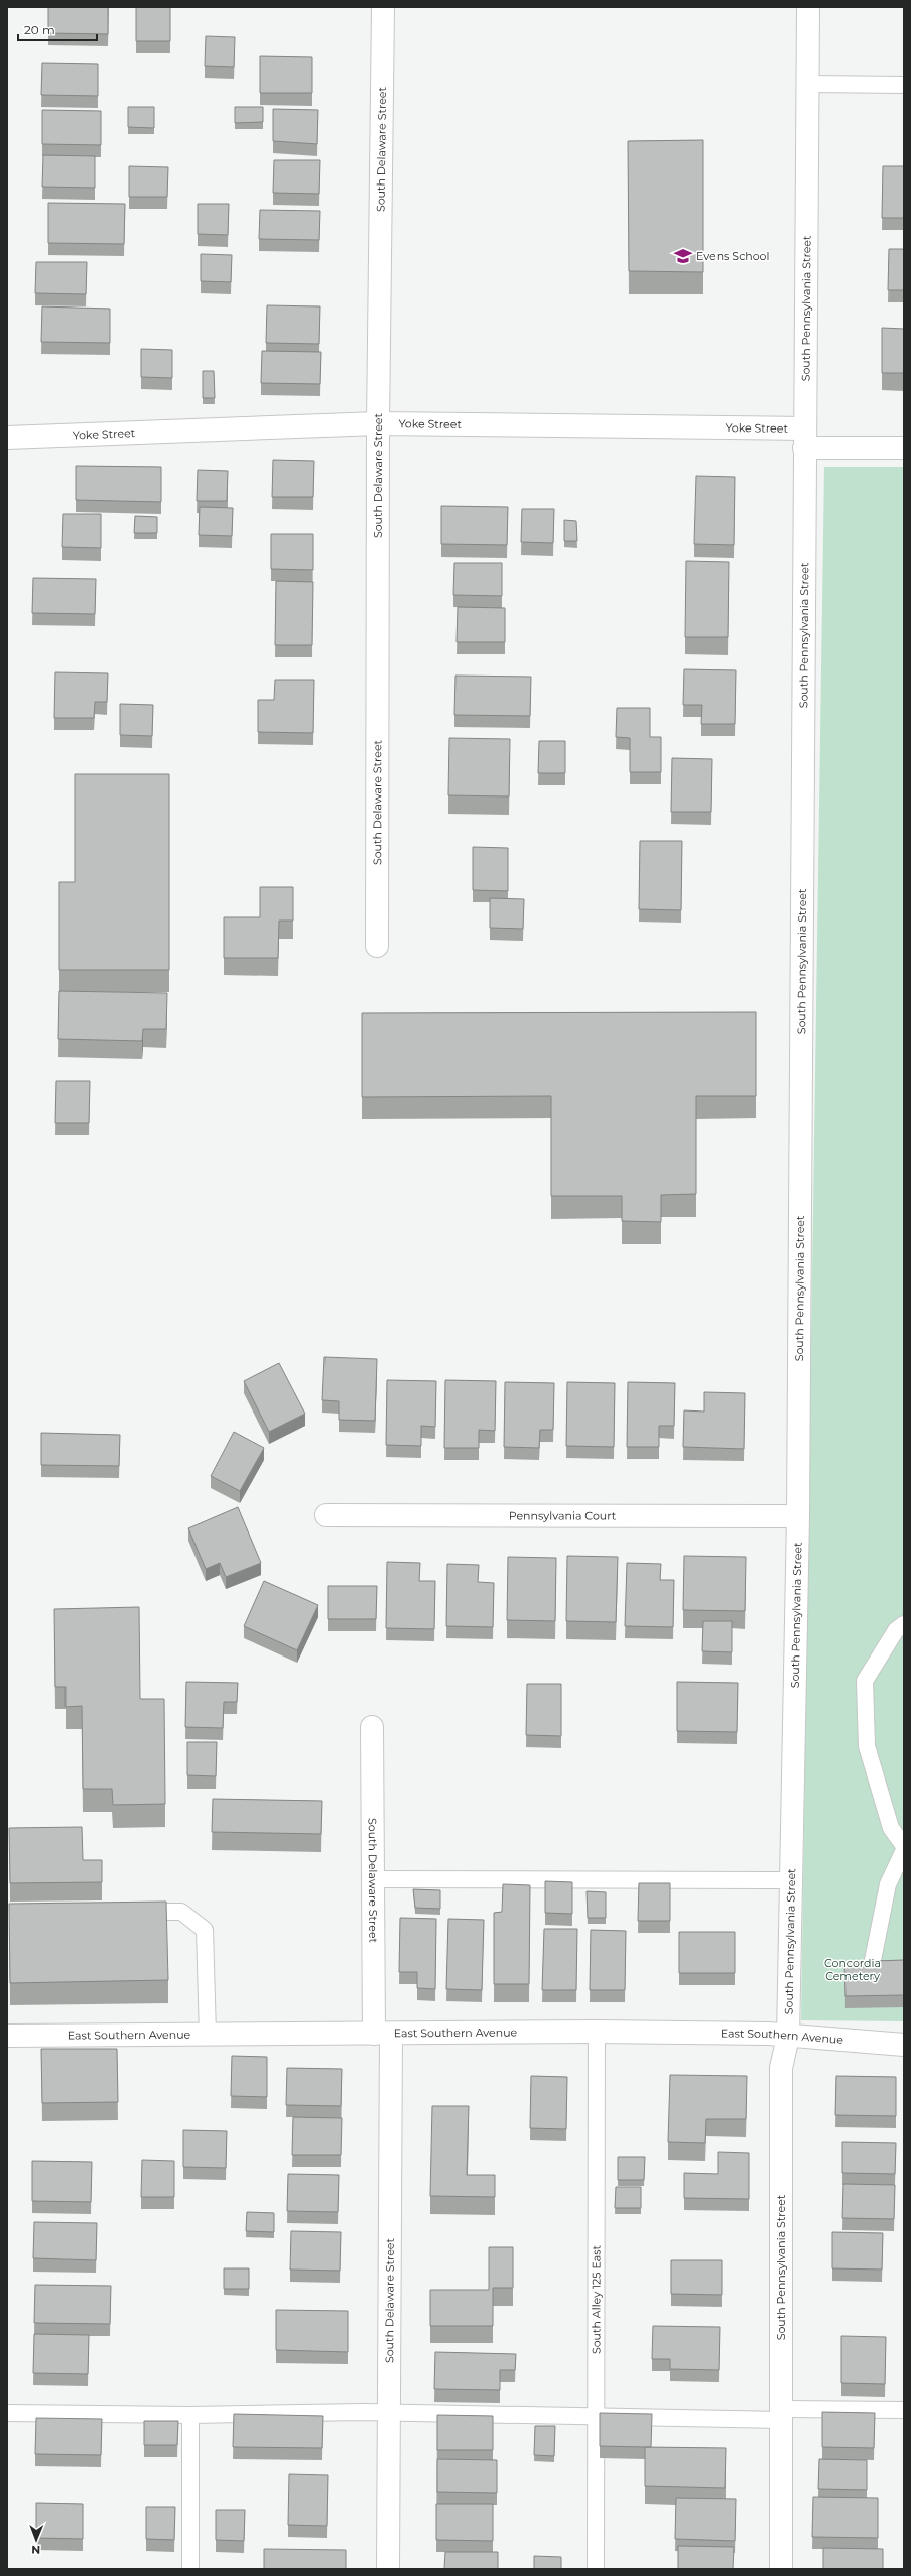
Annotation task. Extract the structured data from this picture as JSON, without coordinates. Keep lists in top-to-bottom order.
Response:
{
  "streets": {
    "street": [
      "South Delaware Street",
      "South Pennsylvania Street",
      "Yoke Street",
      "Pennsylvania Court",
      "East Southern Avenue"
    ],
    "lane": ["South Alley 125 East"]
  },
  "crossings": [
    ["South Delaware Street", "Yoke Street"],
    ["South Delaware Street", "East Southern Avenue"],
    ["South Pennsylvania Street", "Yoke Street"],
    ["South Pennsylvania Street", "Pennsylvania Court"],
    ["South Pennsylvania Street", "East Southern Avenue"],
    ["East Southern Avenue", "South Alley 125 East"]
  ],
  "parks": ["Concordia Cemetery"],
  "places": {
    "school or university": ["Evens School"]
  },
  "scale_bar": "20 m",
  "north": "bottom"
}
